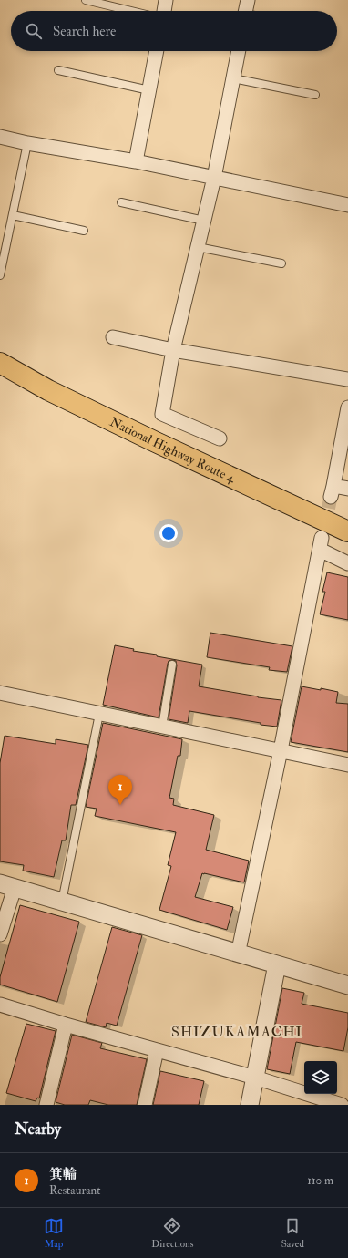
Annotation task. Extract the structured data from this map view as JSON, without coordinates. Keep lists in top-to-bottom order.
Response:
{
  "streets": {
    "highway": ["National Highway Route 4"]
  },
  "districts": ["SHIZUKAMACHI"],
  "page": {
    "search": "Search here",
    "pins": "1",
    "heading": "Nearby",
    "list": [
      {
        "mark": "1",
        "name": "箕輪",
        "note": "Restaurant",
        "value": "110 m"
      }
    ],
    "nav": ["Map", "Directions", "Saved"]
  }
}
